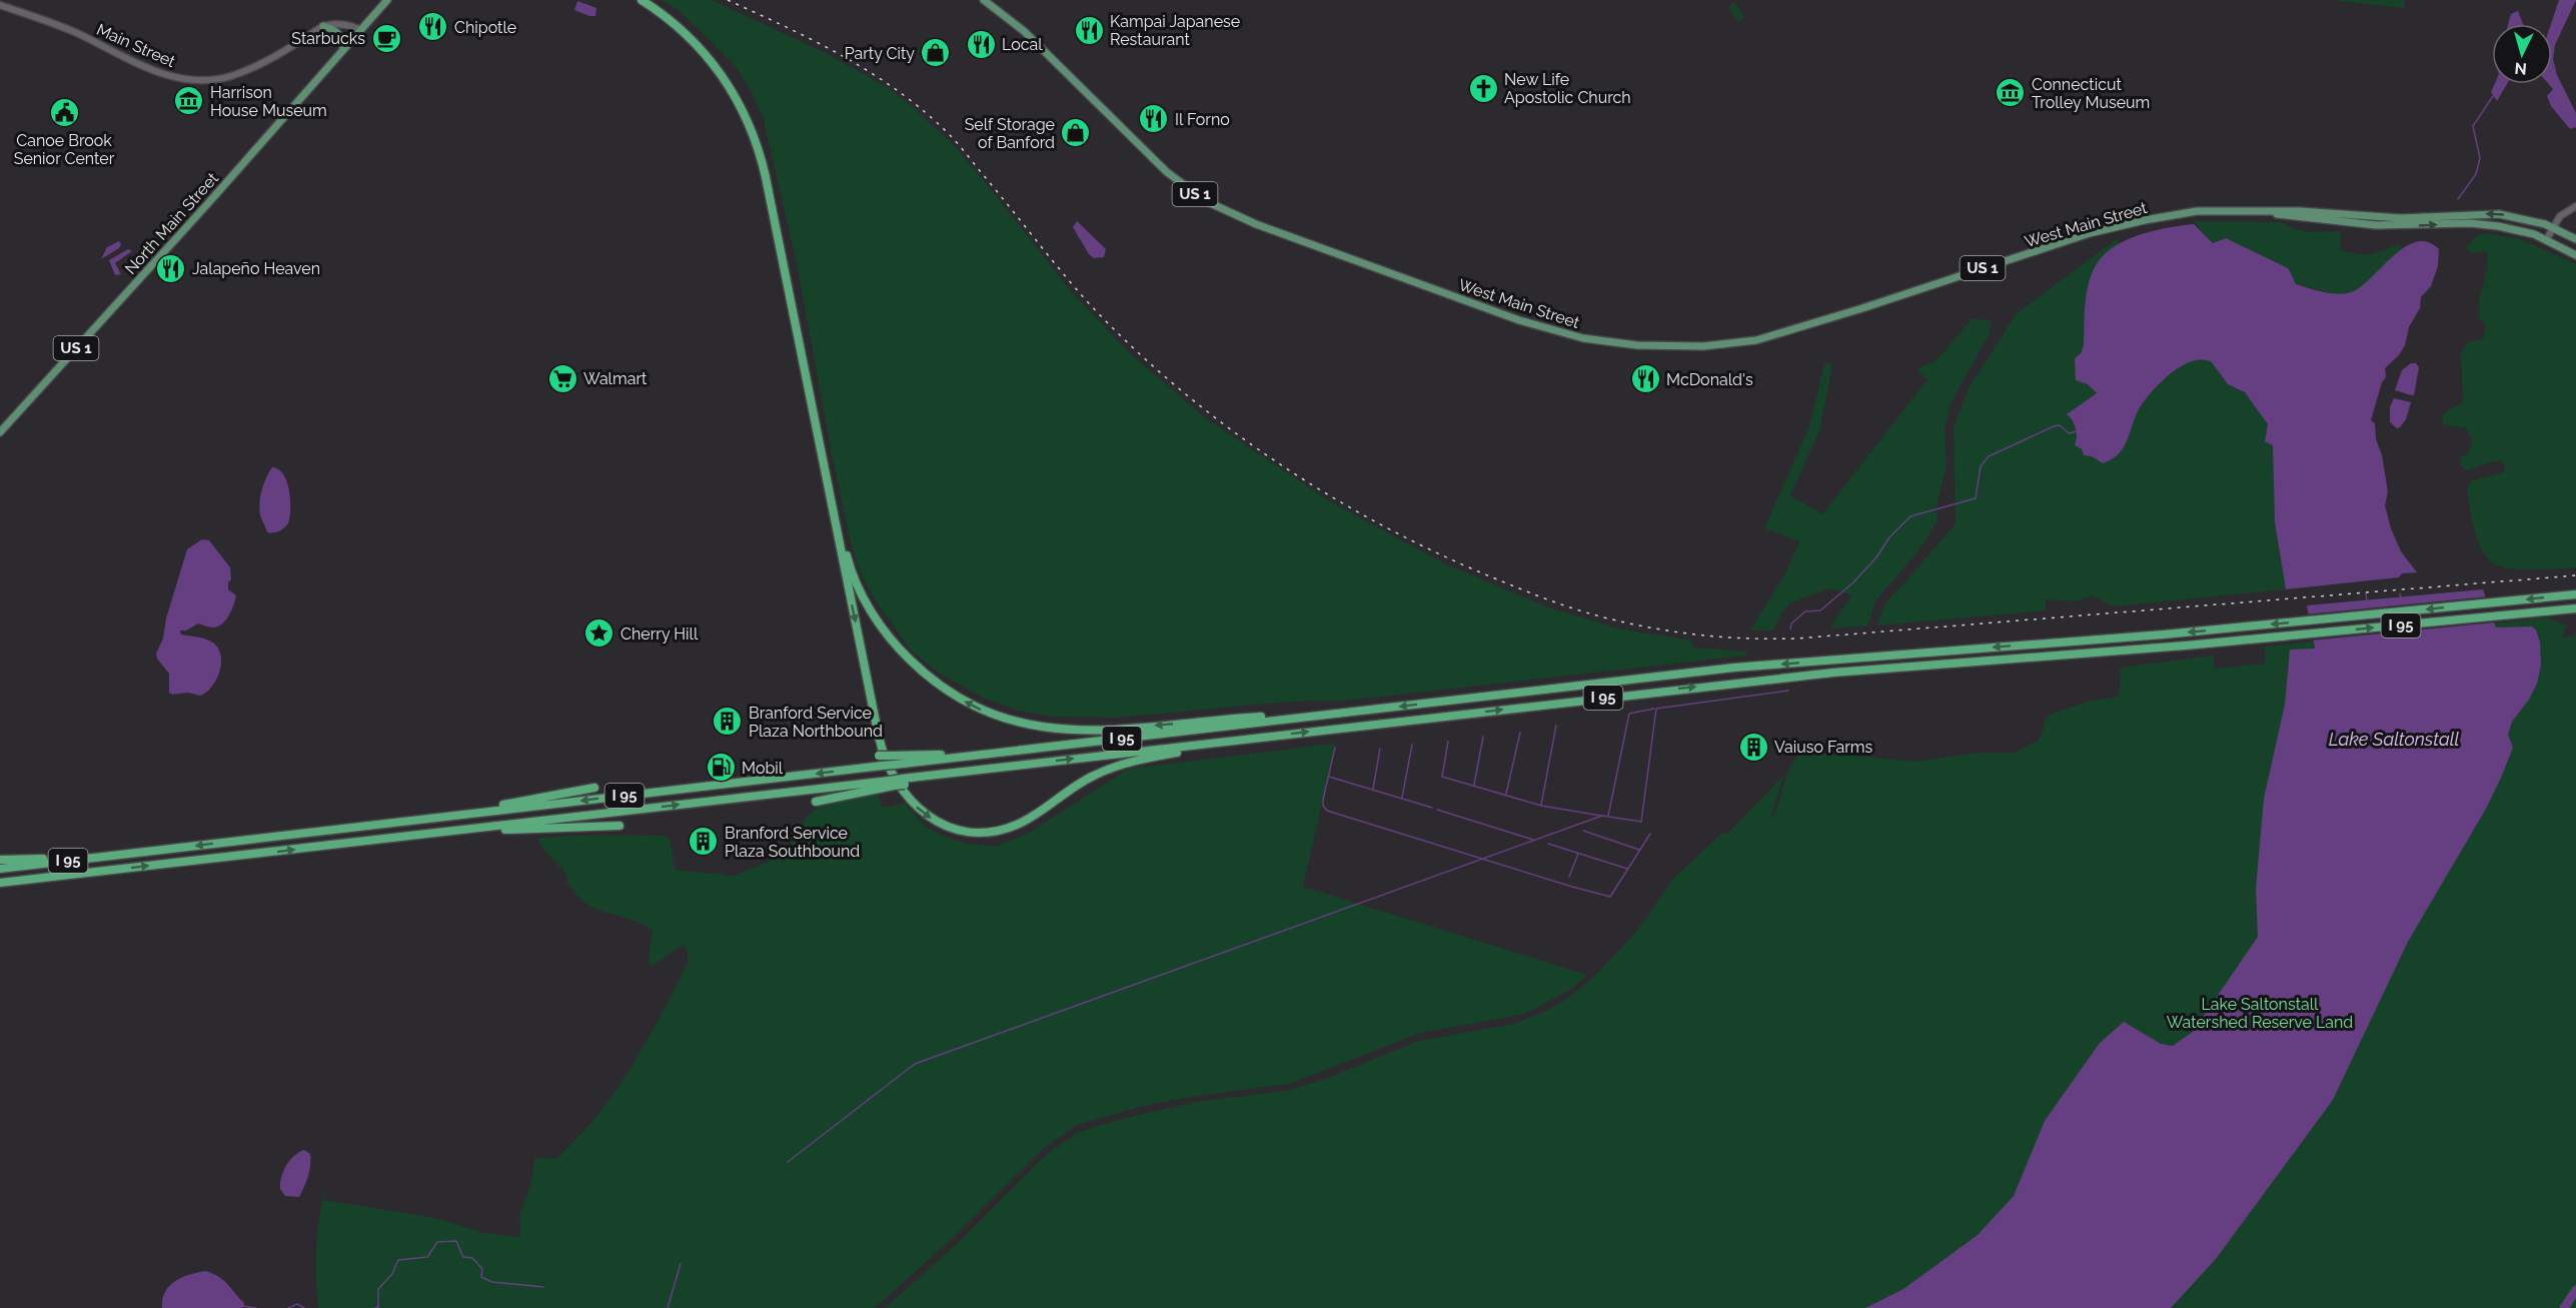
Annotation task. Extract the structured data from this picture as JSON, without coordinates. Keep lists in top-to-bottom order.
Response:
{
  "streets": {
    "highway": ["I 95"],
    "main road": [
      "Main Street",
      "US 1",
      "North Main Street",
      "West Main Street"
    ]
  },
  "crossings": [
    ["US 1", "North Main Street"],
    ["US 1", "West Main Street"]
  ],
  "water": ["Lake Saltonstall"],
  "parks": ["Lake Saltonstall Watershed Reserve Land"],
  "places": {
    "restaurant": [
      "Chipotle",
      "Kampai Japanese Restaurant",
      "Local",
      "Il Forno",
      "Jalapeño Heaven",
      "McDonald's"
    ],
    "cafe": ["Starbucks"],
    "shop": ["Party City", "Self Storage of Banford"],
    "church": ["New Life Apostolic Church"],
    "museum": ["Connecticut Trolley Museum", "Harrison House Museum"],
    "public building": ["Canoe Brook Senior Center"],
    "supermarket": ["Walmart"],
    "place": ["Cherry Hill"],
    "building": ["Branford Service Plaza Northbound", "Vaiuso Farms", "Branford Service Plaza Southbound"],
    "fuel station": ["Mobil"]
  },
  "north": "bottom"
}
